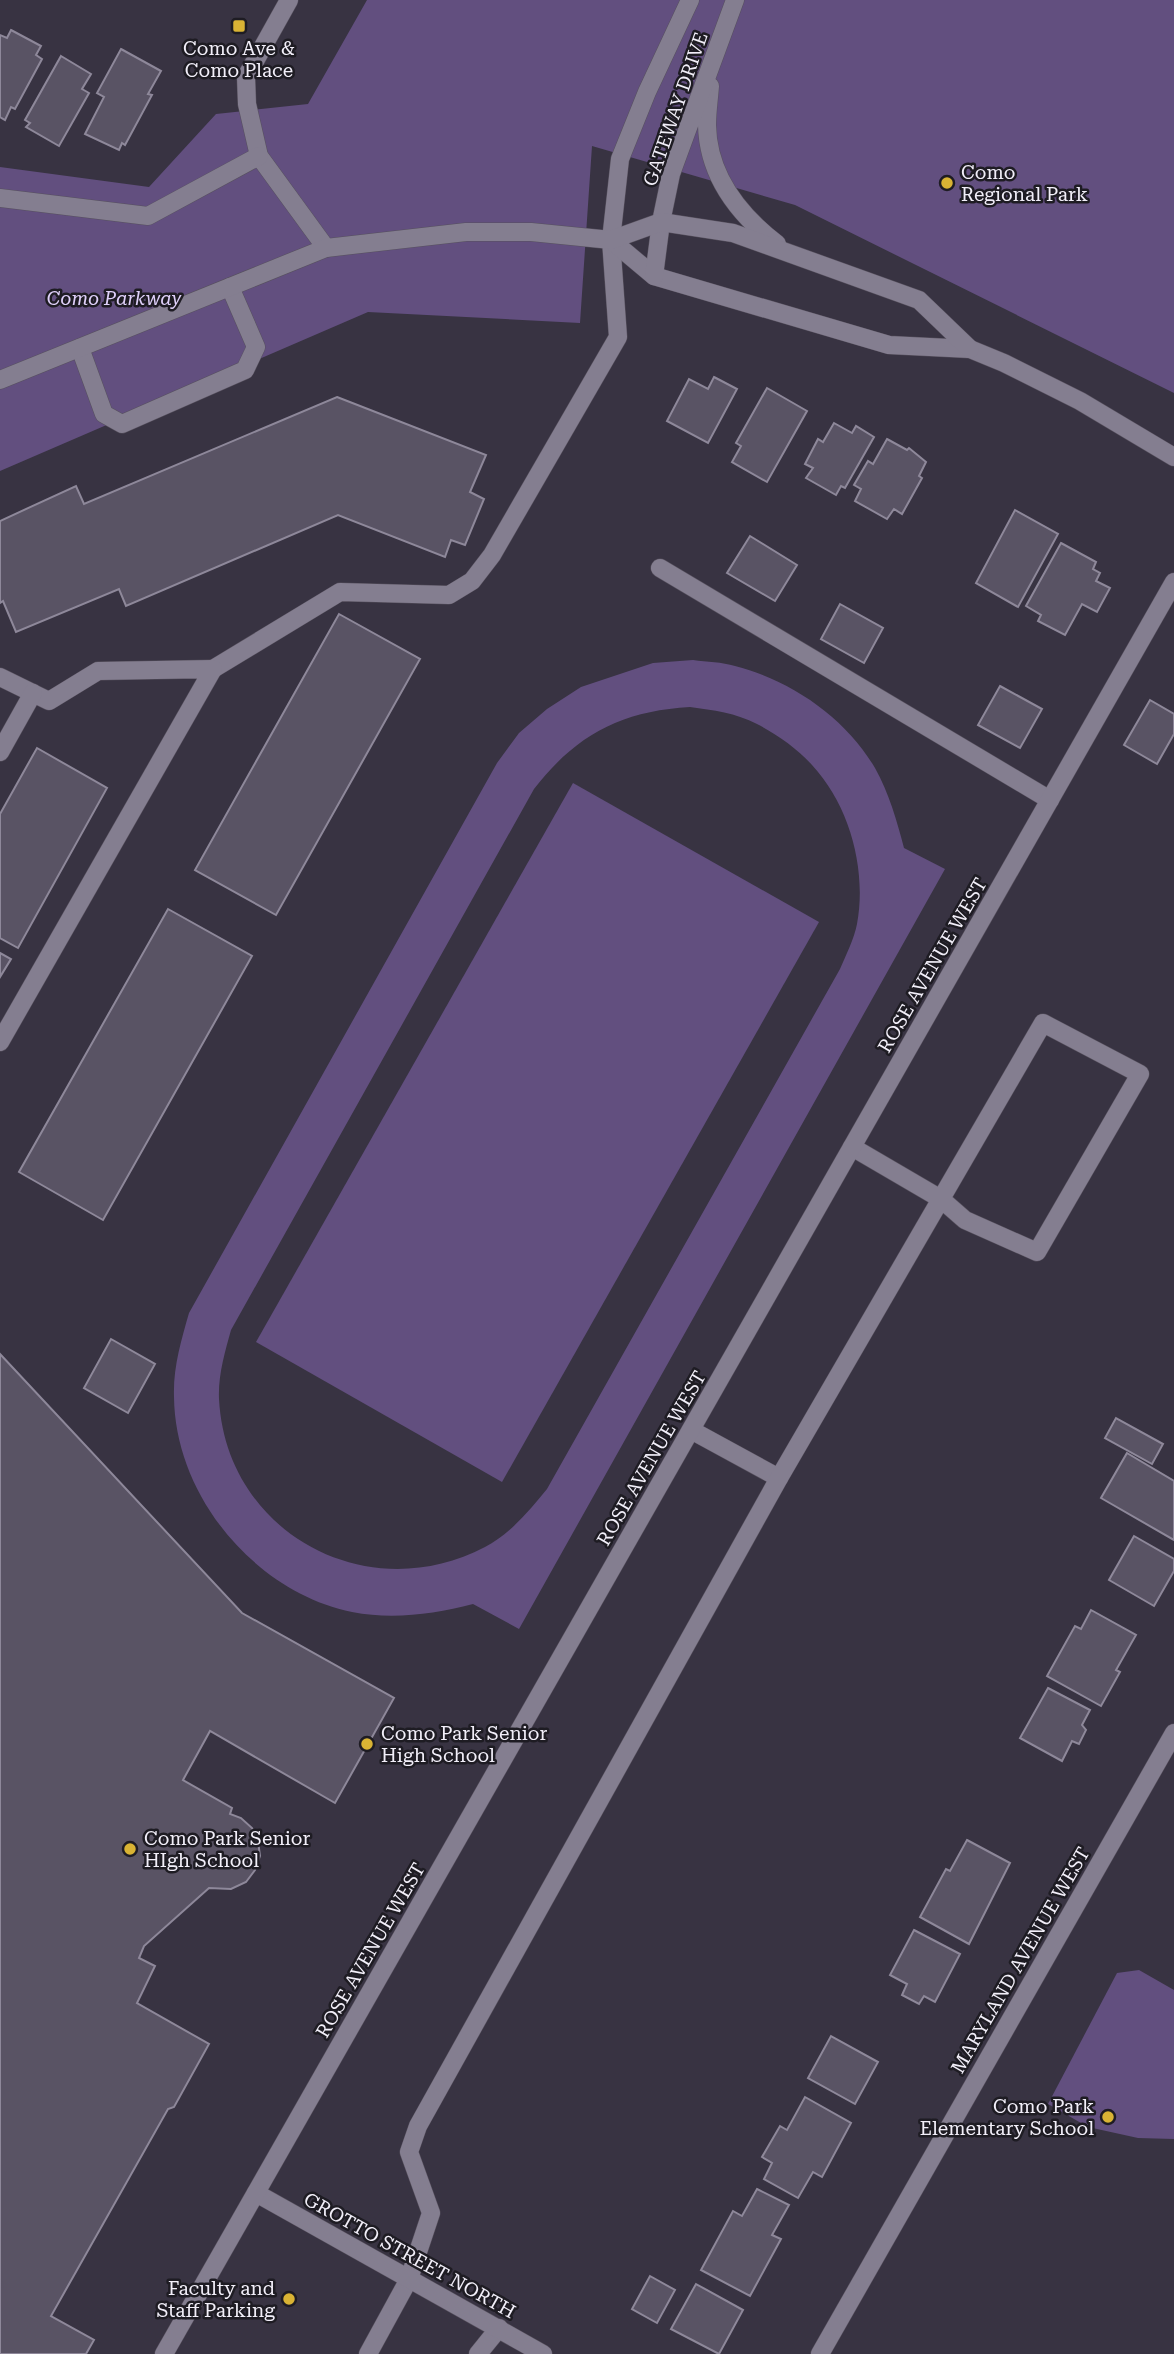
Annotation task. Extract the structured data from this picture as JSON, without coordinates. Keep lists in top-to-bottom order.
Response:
{
  "streets": {
    "street": [
      "GATEWAY DRIVE",
      "ROSE AVENUE WEST",
      "MARYLAND AVENUE WEST",
      "GROTTO STREET NORTH"
    ]
  },
  "crossings": [
    ["ROSE AVENUE WEST", "GROTTO STREET NORTH"]
  ],
  "parks": ["Como Parkway"],
  "places": {
    "transit": ["Como Ave & Como Place"],
    "other": [
      "Como Regional Park",
      "Como Park Senior High School",
      "Como Park Senior HIgh School",
      "Como Park Elementary School",
      "Faculty and Staff Parking"
    ]
  }
}
